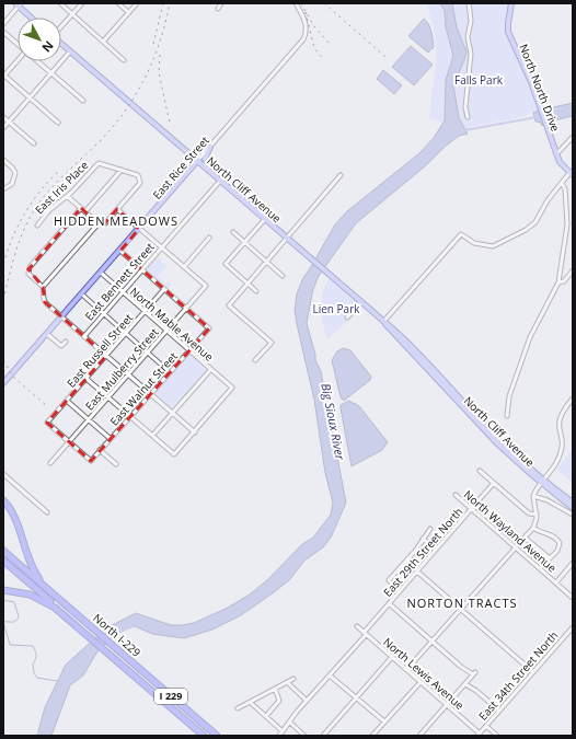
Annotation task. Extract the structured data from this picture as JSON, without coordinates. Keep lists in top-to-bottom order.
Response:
{
  "streets": {
    "highway": ["North I-229", "I 229"],
    "main road": ["North North Drive", "East Rice Street", "North Cliff Avenue"],
    "street": [
      "East Iris Place",
      "East Bennett Street",
      "North Mable Avenue",
      "East Russell Street",
      "East Mulberry Street",
      "East Walnut Street",
      "North Wayland Avenue",
      "East 29th Street North",
      "North Lewis Avenue",
      "East 34th Street North"
    ]
  },
  "crossings": [
    ["East Rice Street", "North Cliff Avenue"],
    ["East Rice Street", "North Mable Avenue"],
    ["North Cliff Avenue", "East Bennett Street"],
    ["East Bennett Street", "North Mable Avenue"],
    ["North Mable Avenue", "East Russell Street"],
    ["North Mable Avenue", "East Mulberry Street"],
    ["North Mable Avenue", "East Walnut Street"],
    ["East Russell Street", "East Mulberry Street"],
    ["East Russell Street", "East Walnut Street"],
    ["East Mulberry Street", "East Walnut Street"],
    ["North Wayland Avenue", "East 29th Street North"],
    ["East 29th Street North", "North Lewis Avenue"],
    ["North I-229", "I 229"],
    ["North Lewis Avenue", "East 34th Street North"]
  ],
  "districts": ["HIDDEN MEADOWS", "NORTON TRACTS"],
  "water": ["Big Sioux River"],
  "parks": ["Falls Park", "Lien Park"],
  "north": "bottom right"
}
